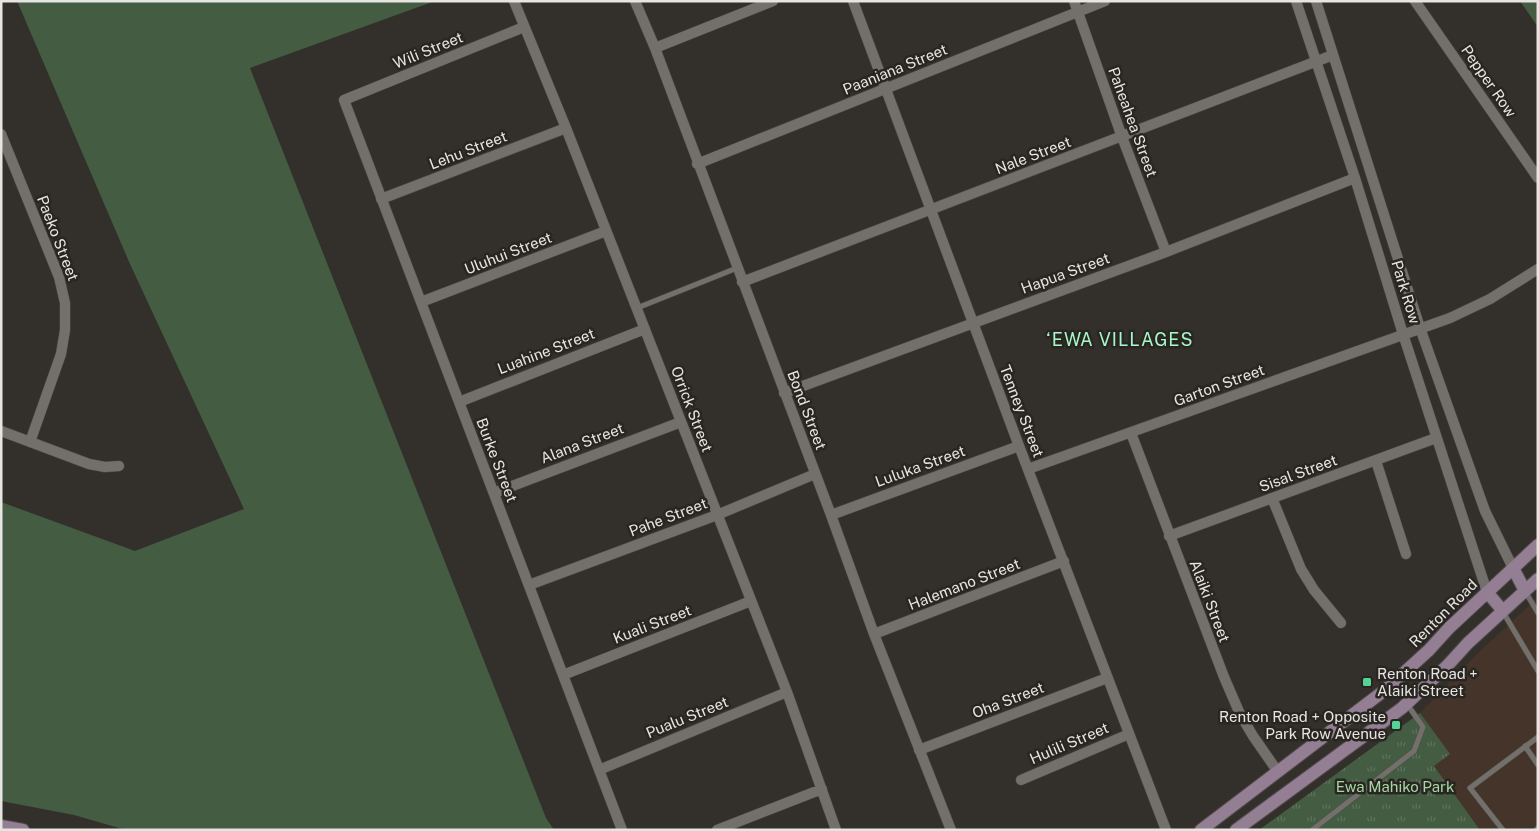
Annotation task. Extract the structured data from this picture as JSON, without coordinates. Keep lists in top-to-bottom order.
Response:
{
  "streets": {
    "street": [
      "Wili Street",
      "Paaniana Street",
      "Pepper Row",
      "Paheahea Street",
      "Lehu Street",
      "Nale Street",
      "Paeko Street",
      "Uluhui Street",
      "Hapua Street",
      "Park Row",
      "Luahine Street",
      "Garton Street",
      "Orrick Street",
      "Bond Street",
      "Tenney Street",
      "Alana Street",
      "Burke Street",
      "Luluka Street",
      "Sisal Street",
      "Pahe Street",
      "Halemano Street",
      "Alaiki Street",
      "Renton Road",
      "Kuali Street",
      "Oha Street",
      "Pualu Street",
      "Hulili Street"
    ]
  },
  "crossings": [
    ["Wili Street", "Orrick Street"],
    ["Wili Street", "Burke Street"],
    ["Paaniana Street", "Paheahea Street"],
    ["Paaniana Street", "Bond Street"],
    ["Paaniana Street", "Tenney Street"],
    ["Paheahea Street", "Nale Street"],
    ["Paheahea Street", "Hapua Street"],
    ["Lehu Street", "Orrick Street"],
    ["Lehu Street", "Burke Street"],
    ["Nale Street", "Park Row"],
    ["Nale Street", "Bond Street"],
    ["Nale Street", "Tenney Street"],
    ["Uluhui Street", "Orrick Street"],
    ["Uluhui Street", "Burke Street"],
    ["Hapua Street", "Park Row"],
    ["Hapua Street", "Bond Street"],
    ["Hapua Street", "Tenney Street"],
    ["Park Row", "Garton Street"],
    ["Park Row", "Sisal Street"],
    ["Park Row", "Renton Road"],
    ["Luahine Street", "Orrick Street"],
    ["Luahine Street", "Burke Street"],
    ["Garton Street", "Tenney Street"],
    ["Garton Street", "Alaiki Street"],
    ["Orrick Street", "Alana Street"],
    ["Orrick Street", "Pahe Street"],
    ["Orrick Street", "Kuali Street"],
    ["Orrick Street", "Pualu Street"],
    ["Bond Street", "Luluka Street"],
    ["Bond Street", "Pahe Street"],
    ["Bond Street", "Halemano Street"],
    ["Bond Street", "Oha Street"],
    ["Tenney Street", "Luluka Street"],
    ["Tenney Street", "Halemano Street"],
    ["Tenney Street", "Oha Street"],
    ["Tenney Street", "Hulili Street"],
    ["Alana Street", "Burke Street"],
    ["Burke Street", "Pahe Street"],
    ["Burke Street", "Kuali Street"],
    ["Burke Street", "Pualu Street"],
    ["Sisal Street", "Alaiki Street"],
    ["Alaiki Street", "Renton Road"]
  ],
  "districts": ["‘EWA VILLAGES"],
  "parks": ["Ewa Mahiko Park"],
  "places": {
    "transit": ["Renton Road + Alaiki Street", "Renton Road + Opposite Park Row Avenue"]
  }
}
